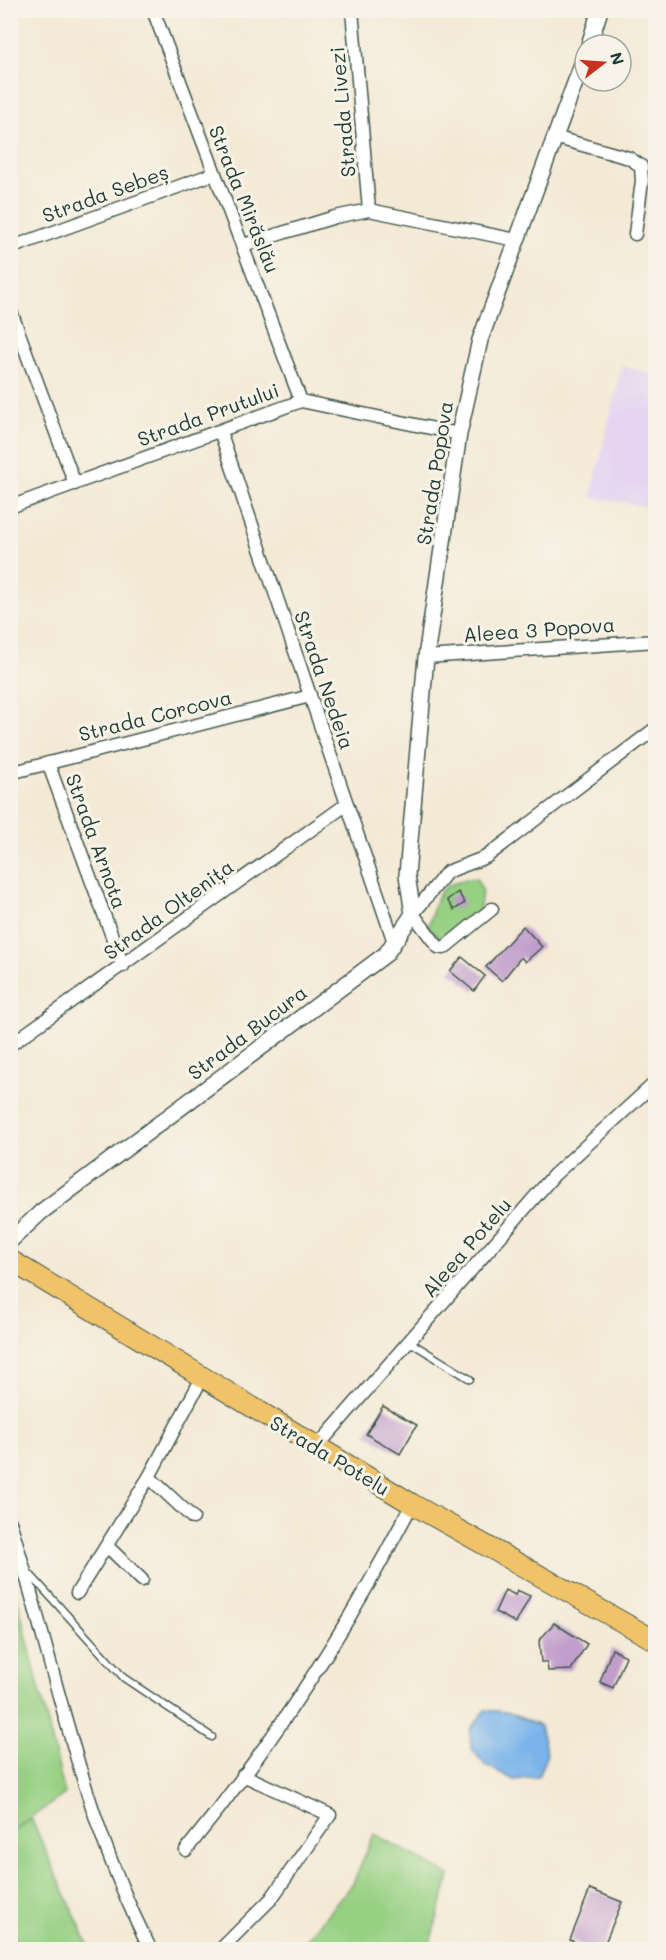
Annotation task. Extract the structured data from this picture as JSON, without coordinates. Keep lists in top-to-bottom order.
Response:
{
  "streets": {
    "main road": ["Strada Potelu"],
    "street": [
      "Strada Livezi",
      "Strada Sebeș",
      "Strada Mirăslău",
      "Strada Prutului",
      "Strada Popova",
      "Aleea 3 Popova",
      "Strada Nedeia",
      "Strada Corcova",
      "Strada Arnota",
      "Strada Oltenița",
      "Strada Bucura",
      "Aleea Potelu"
    ]
  },
  "crossings": [
    ["Strada Sebeș", "Strada Mirăslău"],
    ["Strada Mirăslău", "Strada Prutului"],
    ["Strada Prutului", "Strada Popova"],
    ["Strada Prutului", "Strada Nedeia"],
    ["Strada Popova", "Aleea 3 Popova"],
    ["Strada Popova", "Strada Bucura"],
    ["Strada Nedeia", "Strada Corcova"],
    ["Strada Nedeia", "Strada Oltenița"],
    ["Strada Nedeia", "Strada Bucura"],
    ["Strada Corcova", "Strada Arnota"],
    ["Strada Arnota", "Strada Oltenița"],
    ["Aleea Potelu", "Strada Potelu"]
  ],
  "north": "right"
}
